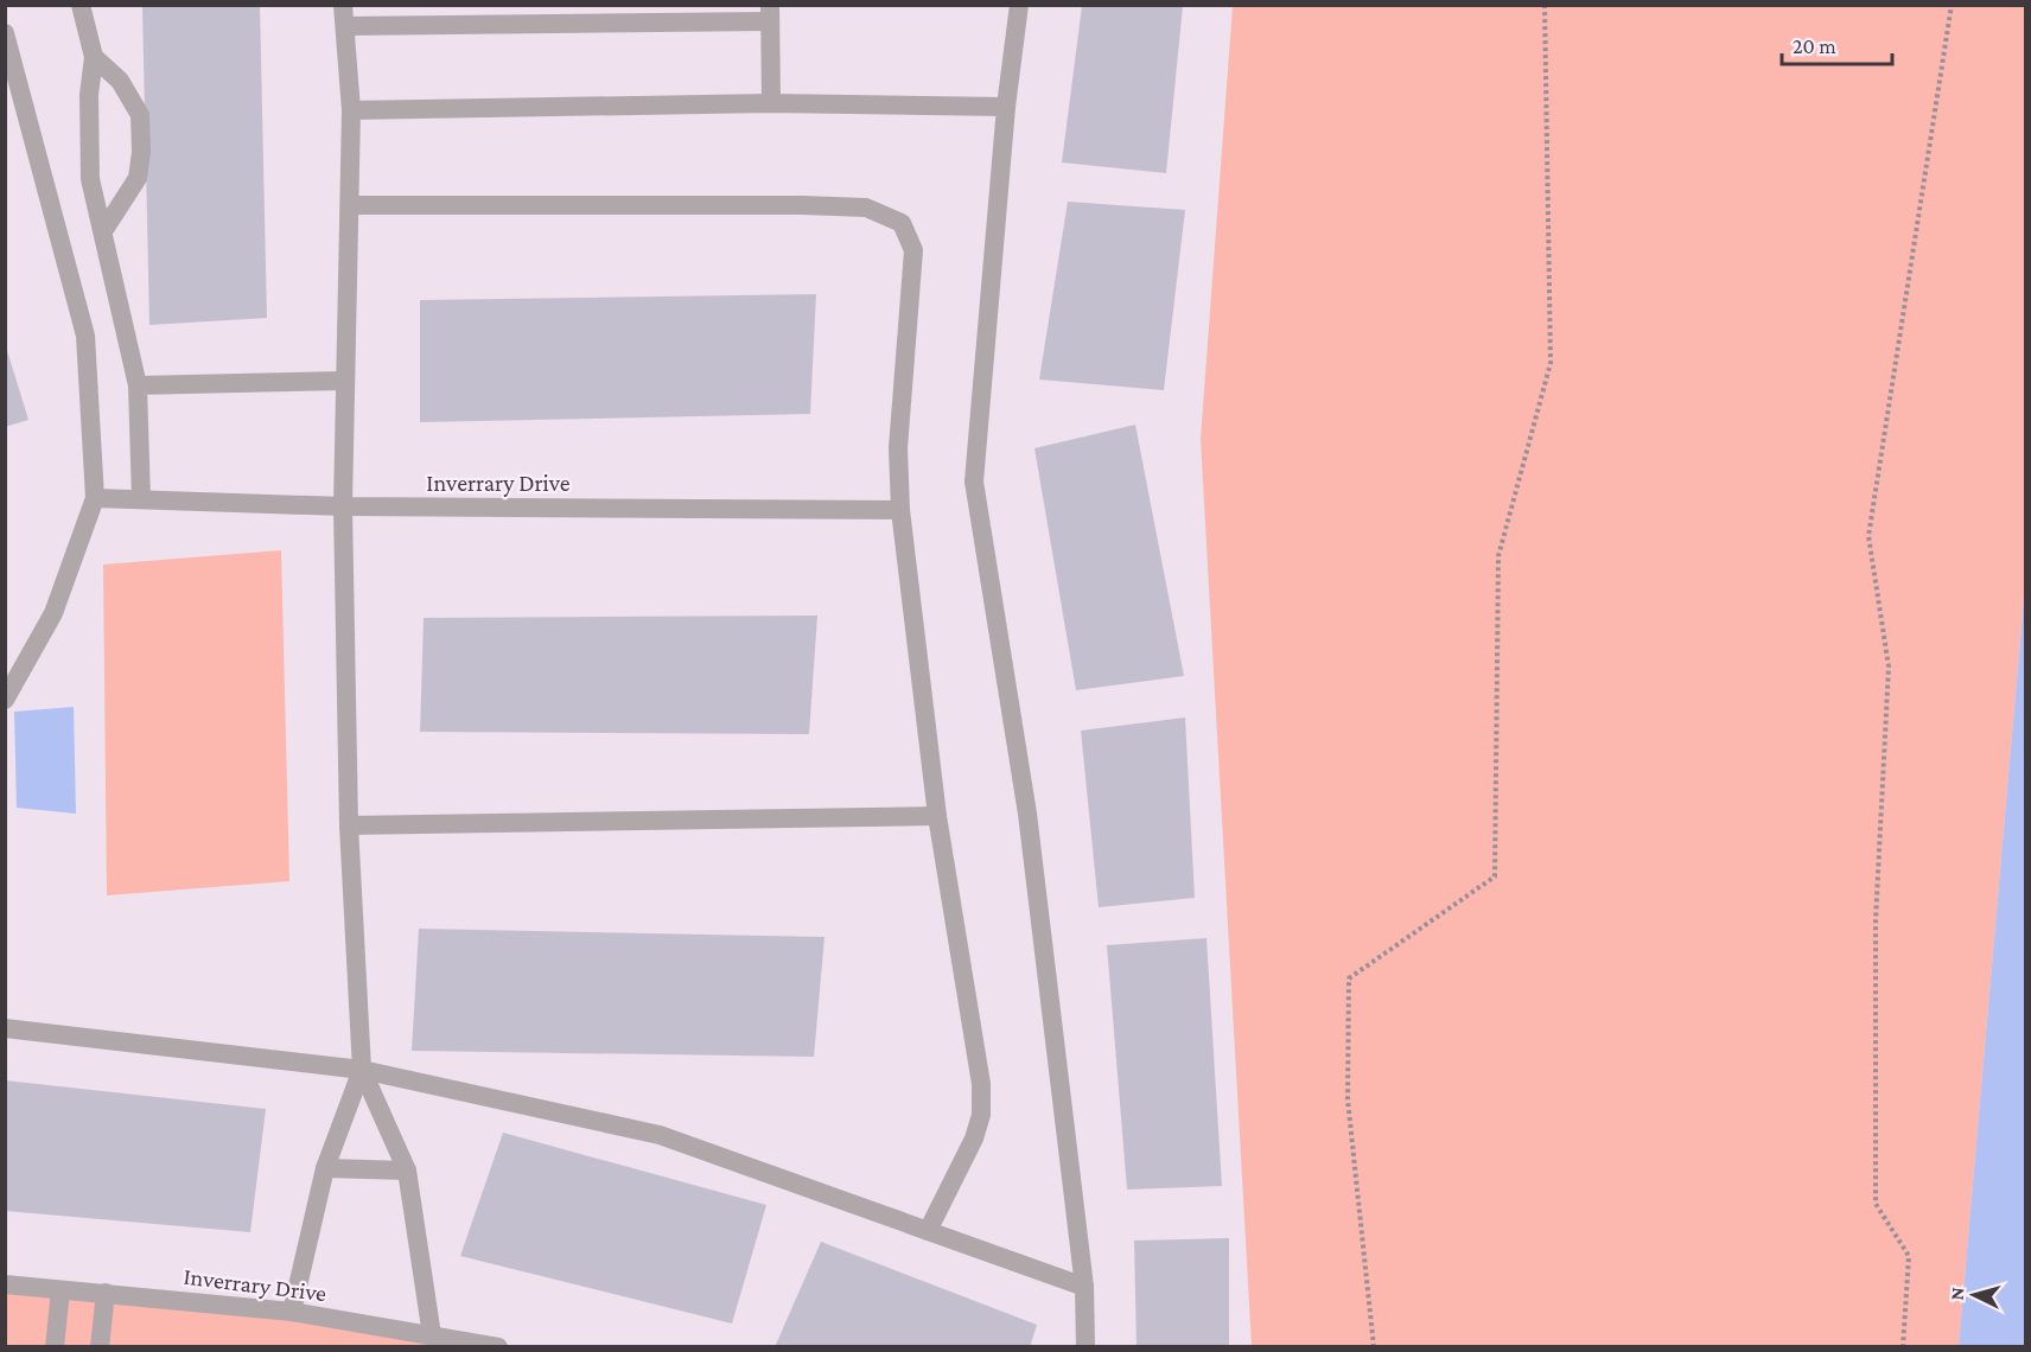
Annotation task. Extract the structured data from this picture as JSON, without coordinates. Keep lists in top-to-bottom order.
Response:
{
  "streets": {
    "street": ["Inverrary Drive"]
  },
  "scale_bar": "20 m",
  "north": "left"
}
